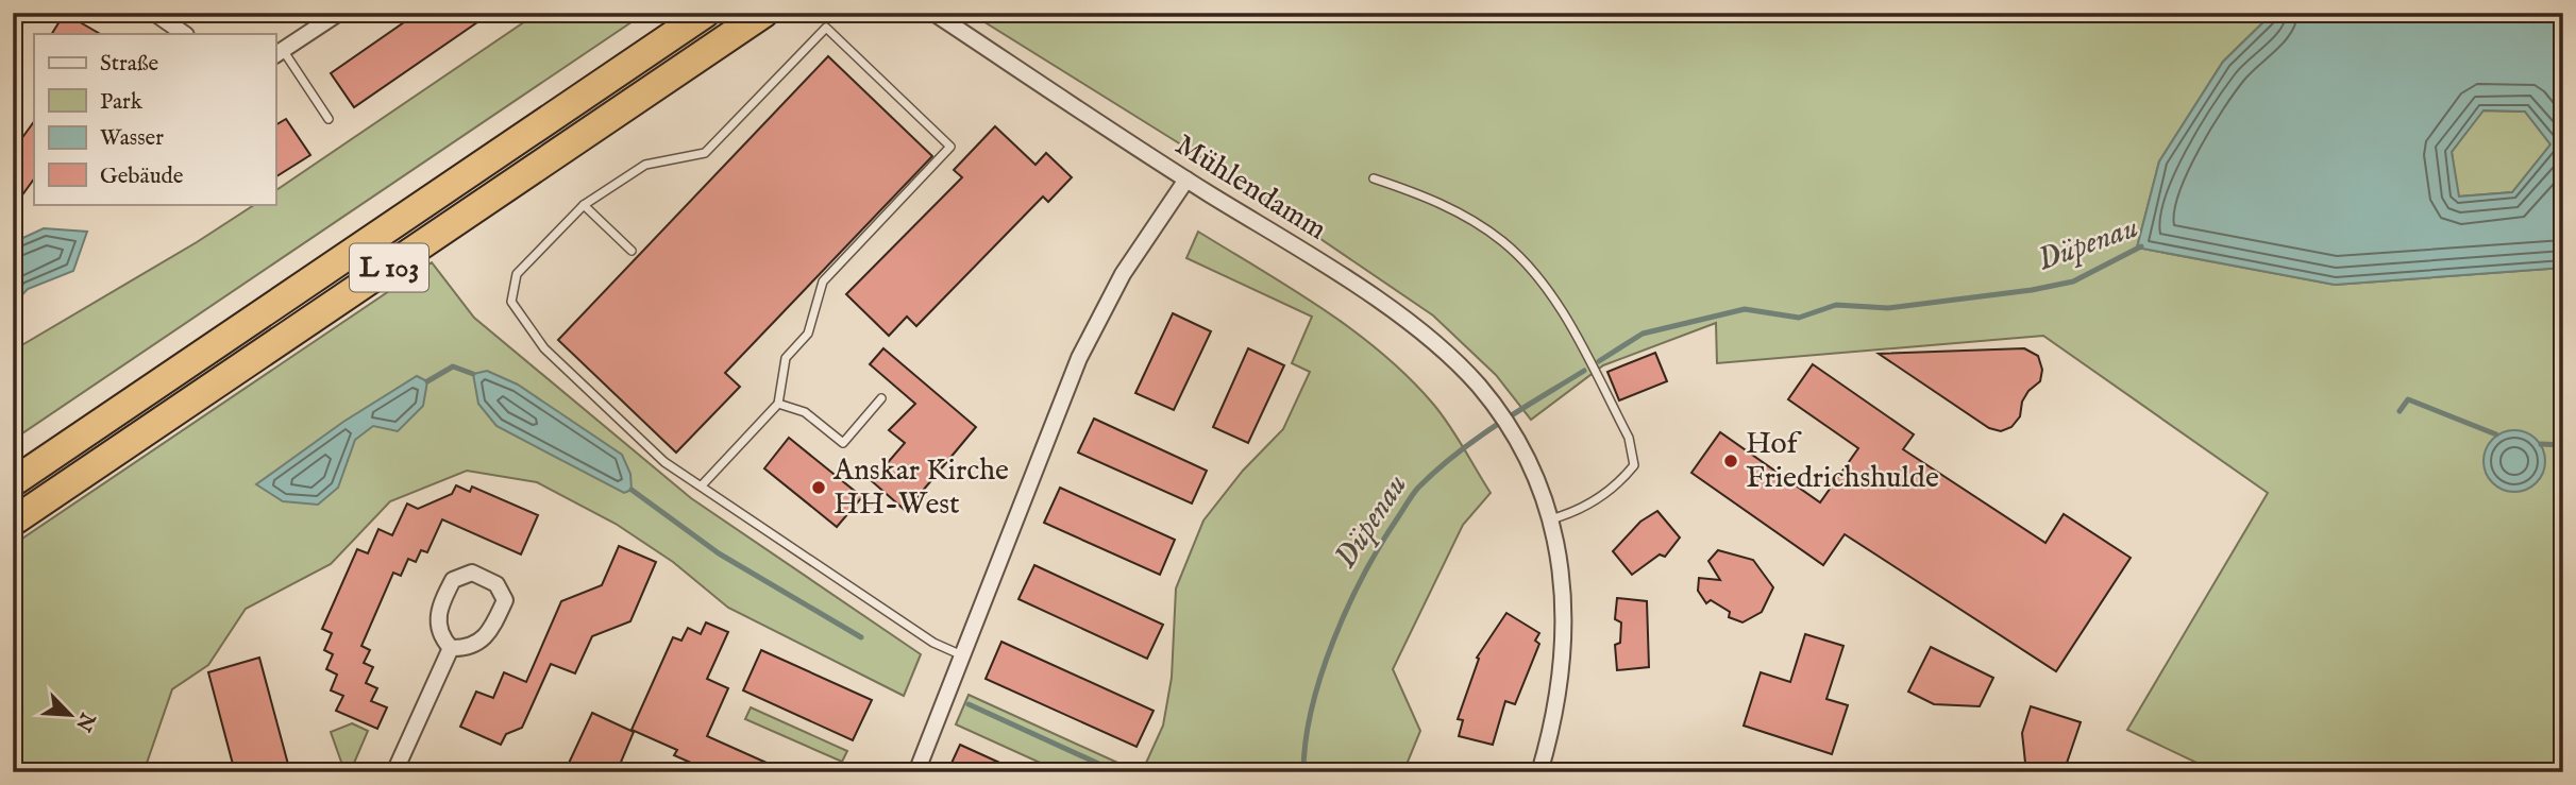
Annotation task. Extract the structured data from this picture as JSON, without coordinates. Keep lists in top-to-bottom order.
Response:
{
  "streets": {
    "highway": ["L 103"],
    "street": ["Mühlendamm"]
  },
  "water": ["Düpenau"],
  "places": ["Hof Friedrichshulde", "Anskar Kirche HH-West"],
  "legend": [
    "Straße",
    "Park",
    "Wasser",
    "Gebäude"
  ],
  "north": "bottom right"
}
